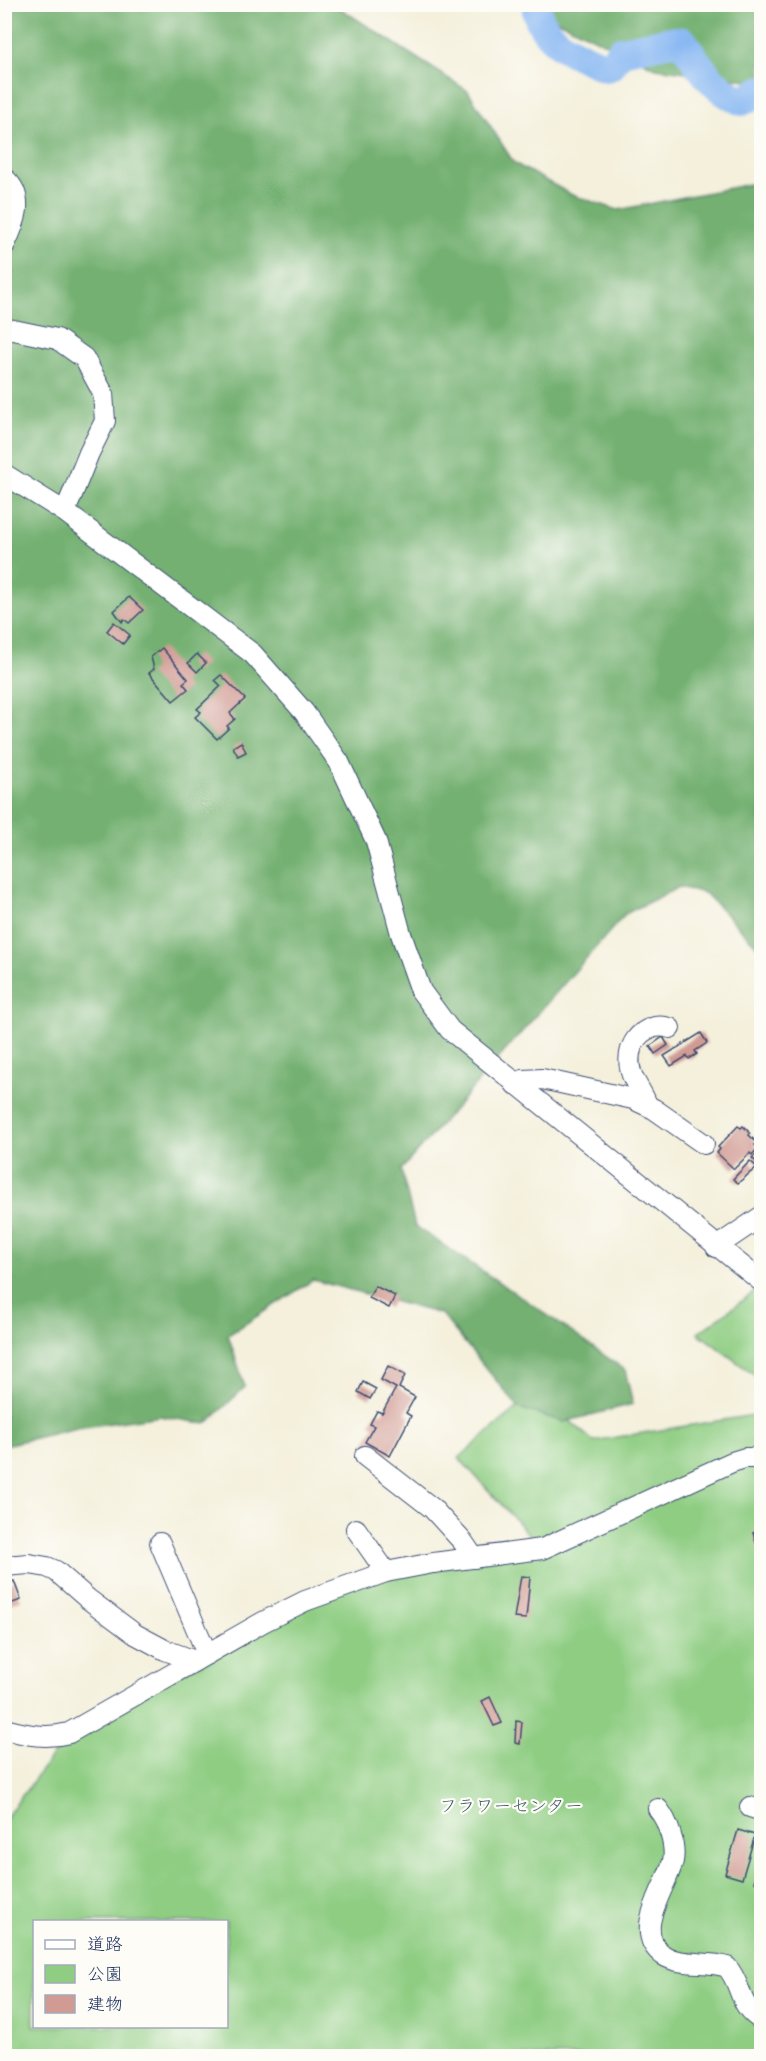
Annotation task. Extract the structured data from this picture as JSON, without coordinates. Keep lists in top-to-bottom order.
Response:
{
  "parks": ["フラワーセンター"],
  "legend": ["道路", "公園", "建物"]
}
